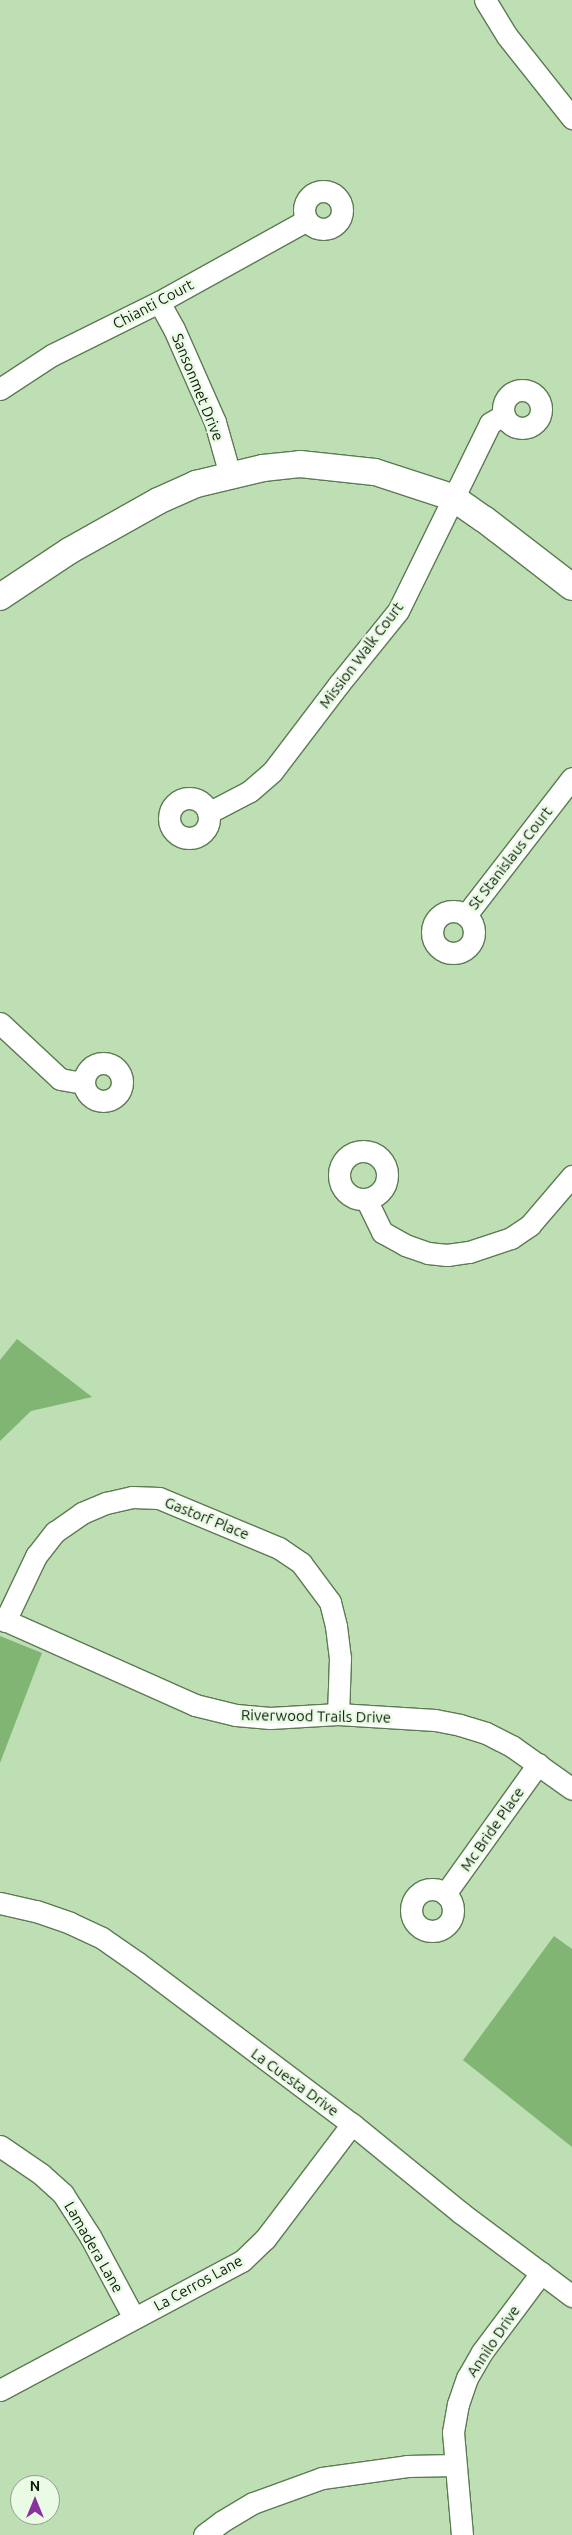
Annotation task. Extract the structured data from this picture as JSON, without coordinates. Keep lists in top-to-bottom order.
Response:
{
  "streets": {
    "street": [
      "Chianti Court",
      "Sansonmet Drive",
      "Mission Walk Court",
      "St Stanislaus Court",
      "Gastorf Place",
      "Riverwood Trails Drive",
      "Mc Bride Place",
      "La Cuesta Drive",
      "Lamadera Lane",
      "La Cerros Lane",
      "Annilo Drive"
    ]
  },
  "crossings": [
    ["Chianti Court", "Sansonmet Drive"],
    ["Gastorf Place", "Riverwood Trails Drive"],
    ["Riverwood Trails Drive", "Mc Bride Place"],
    ["La Cuesta Drive", "La Cerros Lane"],
    ["La Cuesta Drive", "Annilo Drive"],
    ["Lamadera Lane", "La Cerros Lane"]
  ],
  "north": "top"
}
